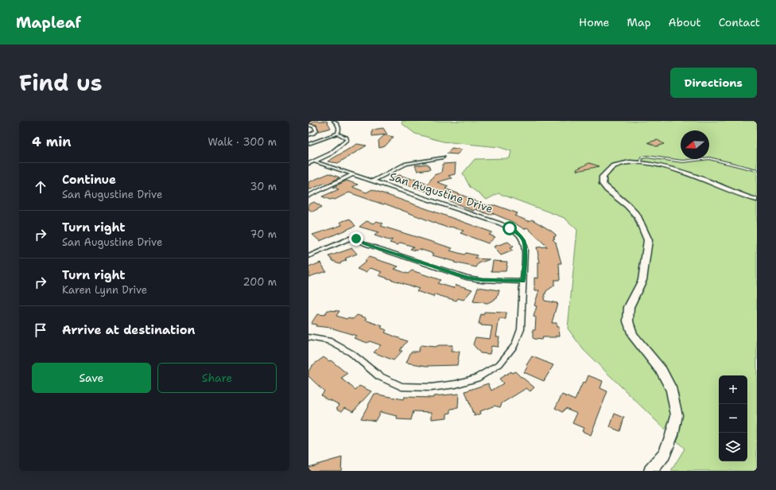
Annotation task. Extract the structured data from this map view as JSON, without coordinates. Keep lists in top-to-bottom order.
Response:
{
  "streets": {
    "street": ["San Augustine Drive"]
  },
  "north": "left",
  "page": {
    "header": "Mapleaf",
    "nav": [
      "Home",
      "Map",
      "About",
      "Contact"
    ],
    "title": "Find us",
    "buttons": [
      "Directions",
      ["Save", "Share"]
    ],
    "heading": ["4 min", "Walk · 300 m"],
    "list": [
      ["Continue", "San Augustine Drive", "30 m"],
      ["Turn right", "San Augustine Drive", "70 m"],
      ["Turn right", "Karen Lynn Drive", "200 m"],
      "Arrive at destination"
    ],
    "map_buttons": ["+", "−"]
  }
}
